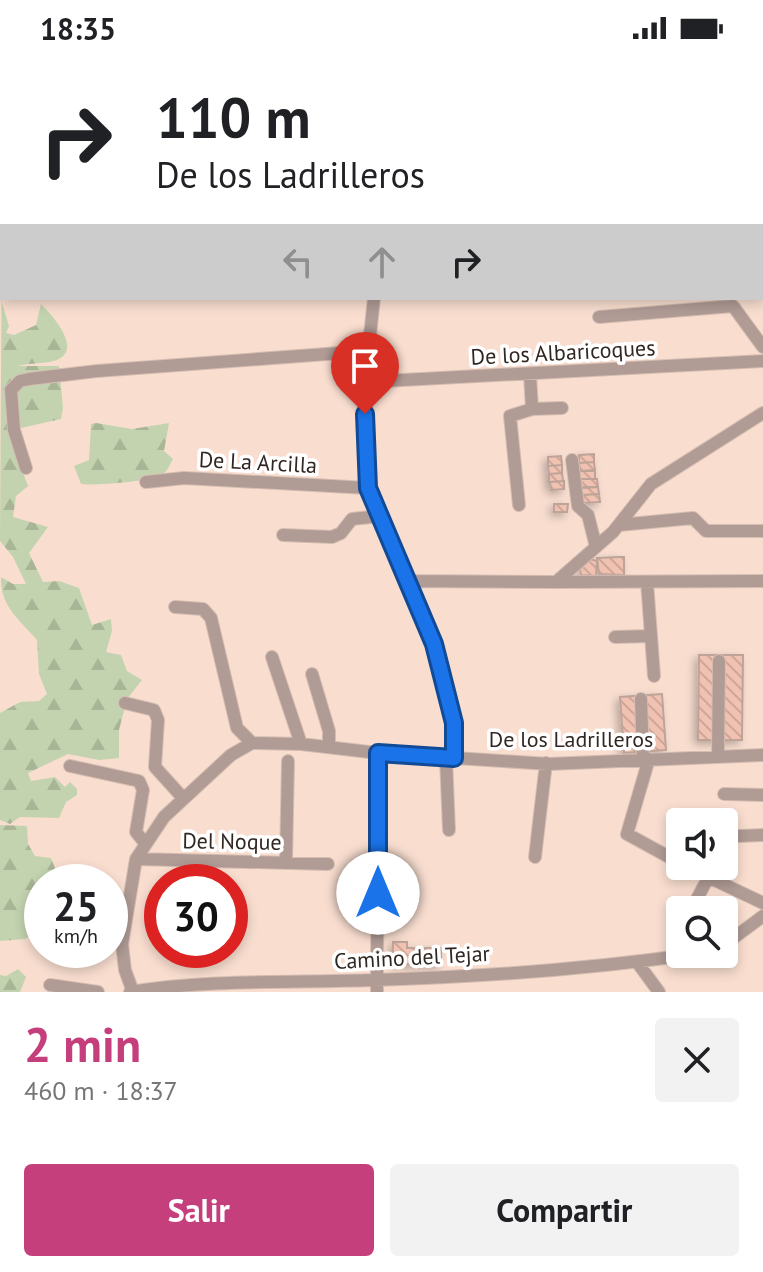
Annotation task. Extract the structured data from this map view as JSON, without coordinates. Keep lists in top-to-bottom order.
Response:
{
  "streets": {
    "street": [
      "De los Albaricoques",
      "De La Arcilla",
      "De los Ladrilleros",
      "Del Noque",
      "Camino del Tejar"
    ]
  },
  "page": {
    "status": "18:35",
    "turn": ["110 m", "De los Ladrilleros"],
    "speed": "25 km/h",
    "limit": "30",
    "heading": ["2 min", "460 m · 18:37"],
    "buttons": ["Salir", "Compartir"]
  }
}
